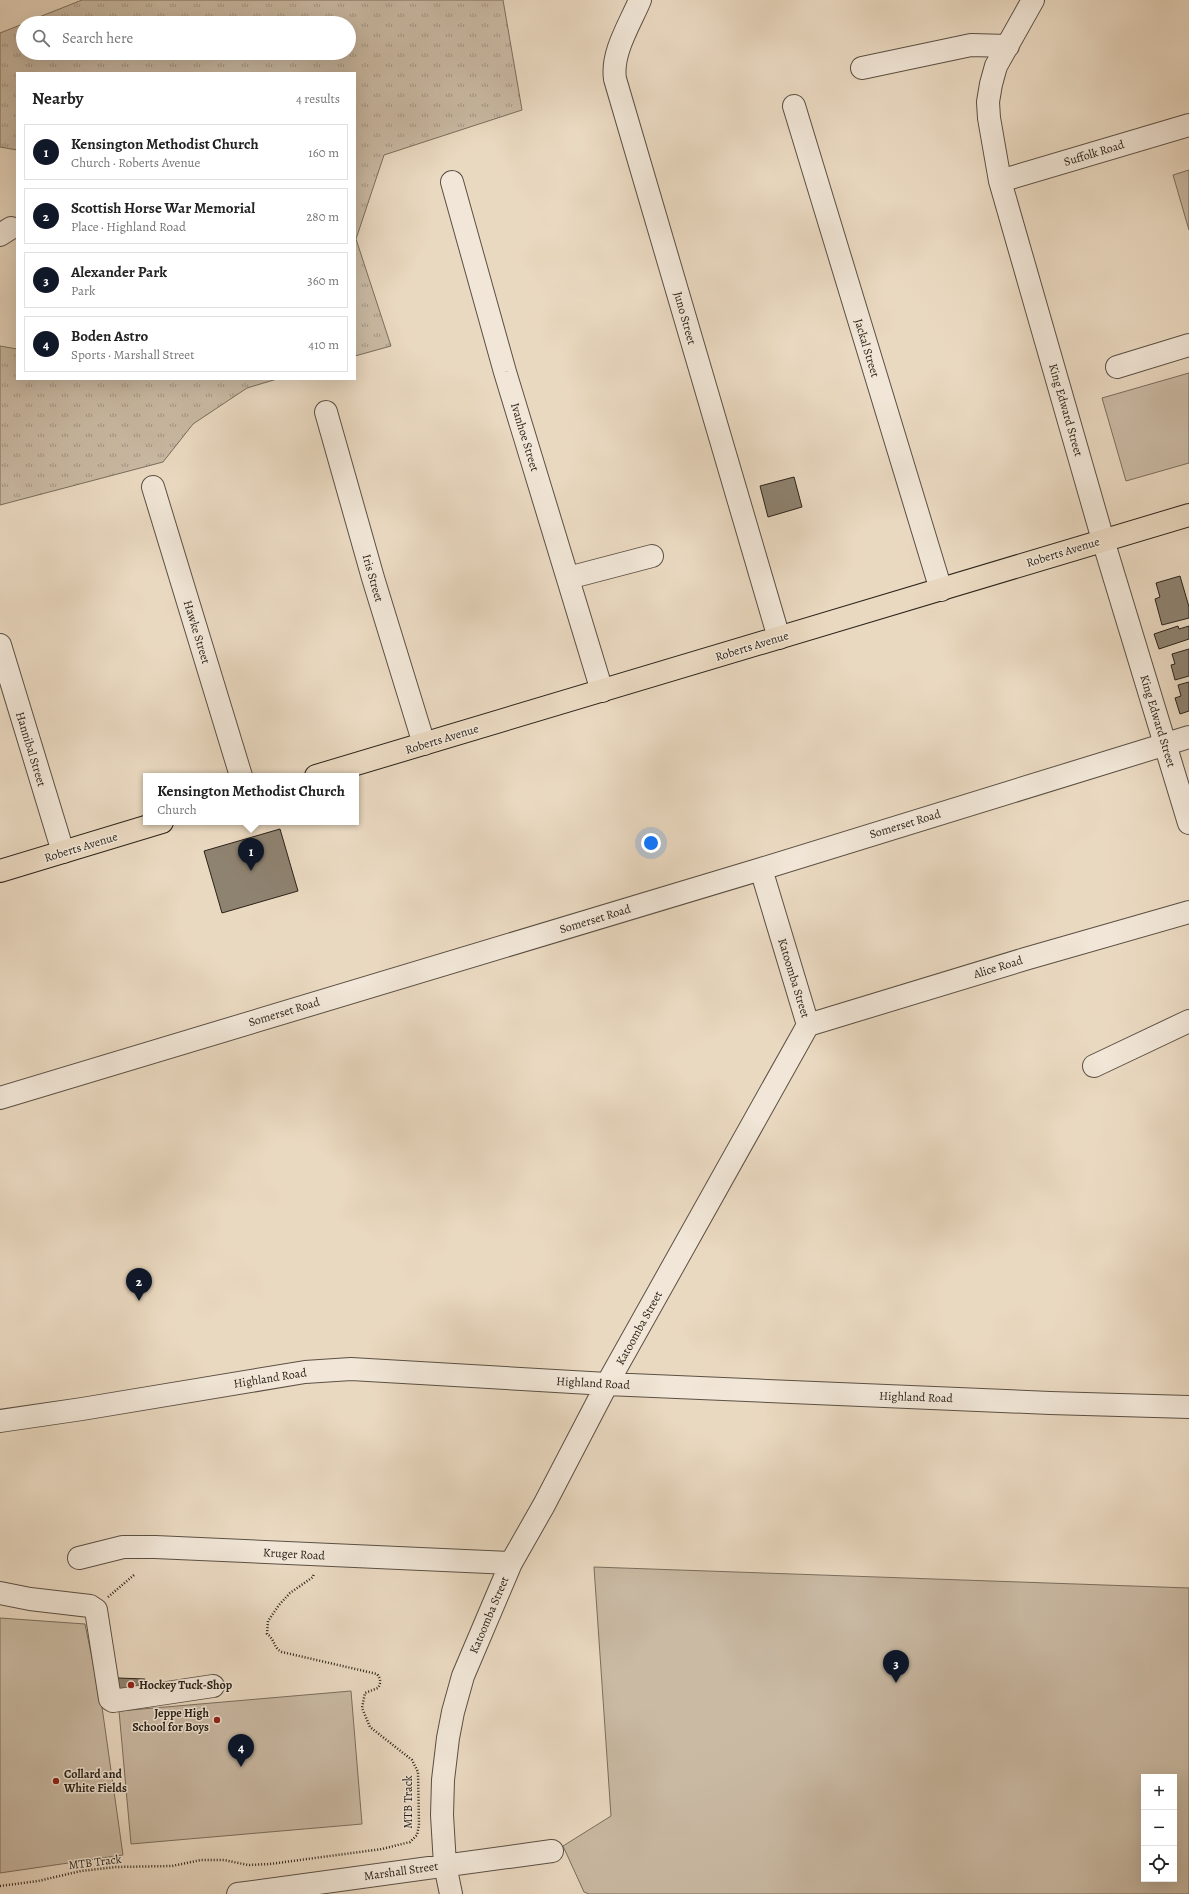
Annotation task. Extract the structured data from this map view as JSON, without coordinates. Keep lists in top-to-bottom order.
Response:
{
  "streets": {
    "main road": ["Roberts Avenue"],
    "street": [
      "Suffolk Road",
      "Juno Street",
      "Jackal Street",
      "King Edward Street",
      "Ivanhoe Street",
      "Iris Street",
      "Hawke Street",
      "Hannibal Street",
      "Somerset Road",
      "Alice Road",
      "Katoomba Street",
      "Highland Road",
      "Kruger Road",
      "Marshall Street"
    ],
    "path": ["MTB Track"]
  },
  "crossings": [
    ["Suffolk Road", "King Edward Street"],
    ["Juno Street", "Roberts Avenue"],
    ["Jackal Street", "Roberts Avenue"],
    ["King Edward Street", "Roberts Avenue"],
    ["King Edward Street", "Somerset Road"],
    ["Ivanhoe Street", "Roberts Avenue"],
    ["Roberts Avenue", "Iris Street"],
    ["Roberts Avenue", "Hannibal Street"],
    ["Somerset Road", "Katoomba Street"],
    ["Alice Road", "Katoomba Street"],
    ["Katoomba Street", "Highland Road"],
    ["Katoomba Street", "Kruger Road"],
    ["Katoomba Street", "Marshall Street"],
    ["Kruger Road", "MTB Track"]
  ],
  "places": ["Hockey Tuck-Shop", "Jeppe High School for Boys", "Collard and White Fields"],
  "page": {
    "search": "Search here",
    "heading": ["Nearby", "4 results"],
    "list": [
      {
        "mark": "1",
        "name": "Kensington Methodist Church",
        "note": "Church · Roberts Avenue",
        "value": "160 m"
      },
      {
        "mark": "2",
        "name": "Scottish Horse War Memorial",
        "note": "Place · Highland Road",
        "value": "280 m"
      },
      {
        "mark": "3",
        "name": "Alexander Park",
        "note": "Park",
        "value": "360 m"
      },
      {
        "mark": "4",
        "name": "Boden Astro",
        "note": "Sports · Marshall Street",
        "value": "410 m"
      }
    ],
    "popup": ["Kensington Methodist Church", "Church"],
    "pins": [
      "1",
      "2",
      "3",
      "4"
    ],
    "map_buttons": ["+", "−"]
  }
}
